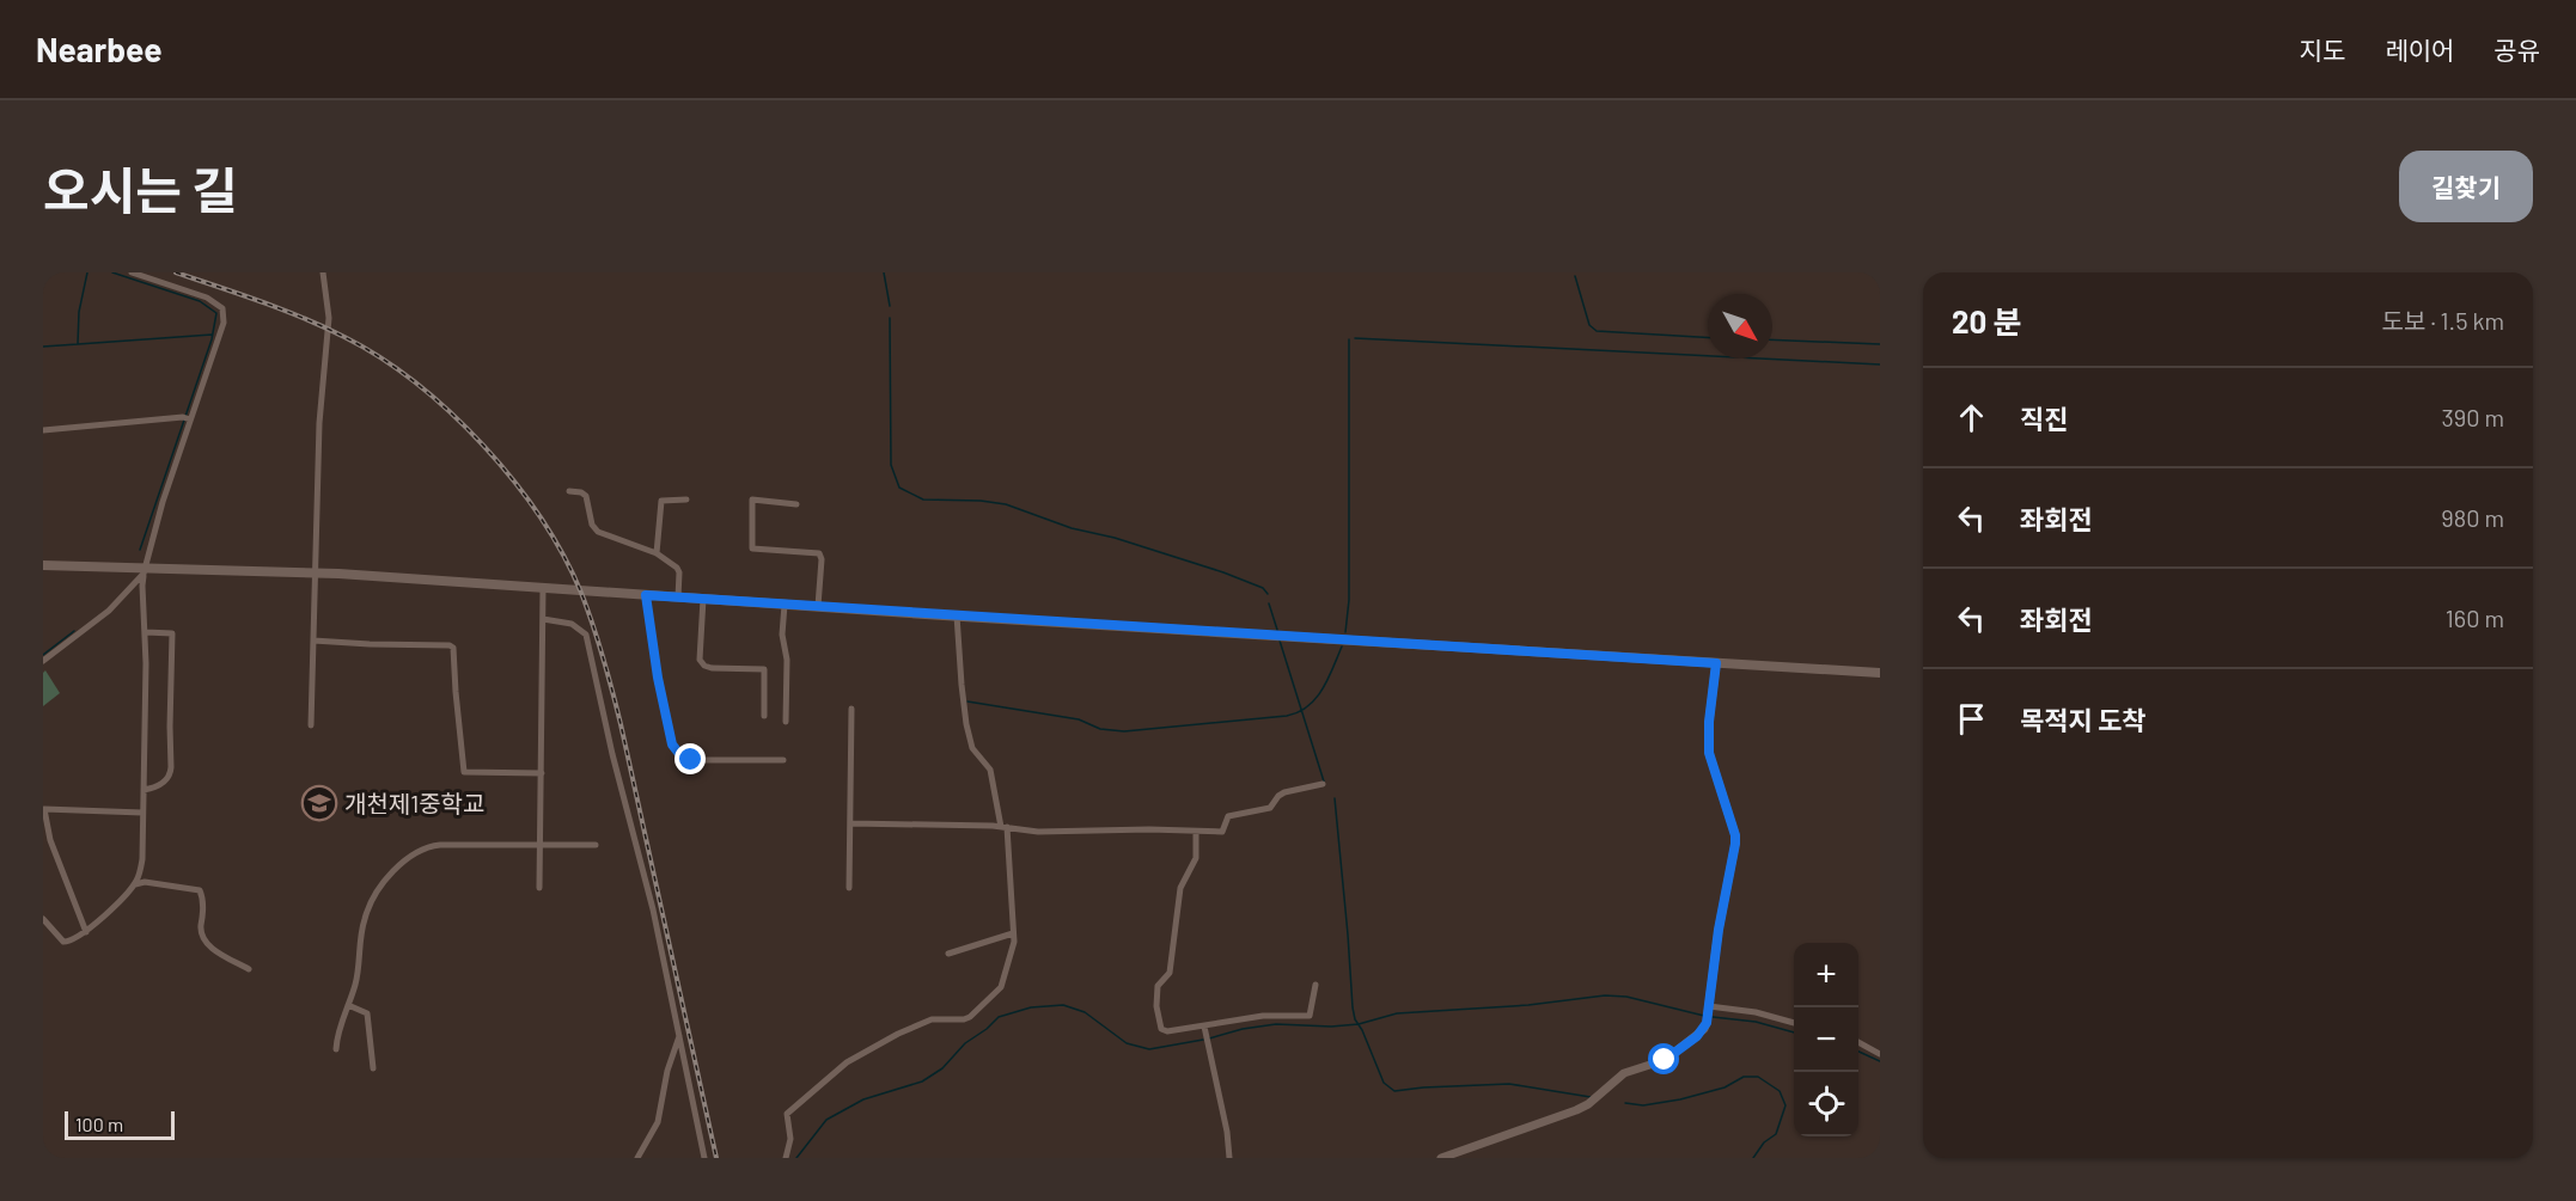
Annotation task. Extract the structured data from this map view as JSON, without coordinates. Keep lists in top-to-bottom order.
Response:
{
  "places": {
    "school or university": ["개천제1중학교"]
  },
  "scale_bar": "100 m",
  "north": "bottom right",
  "page": {
    "header": "Nearbee",
    "nav": ["지도", "레이어", "공유"],
    "title": "오시는 길",
    "buttons": "길찾기",
    "heading": ["20 분", "도보 · 1.5 km"],
    "list": [
      ["직진", "390 m"],
      ["좌회전", "980 m"],
      ["좌회전", "160 m"],
      "목적지 도착"
    ],
    "map_buttons": ["+", "−"],
    "scale": "100 m"
  }
}
